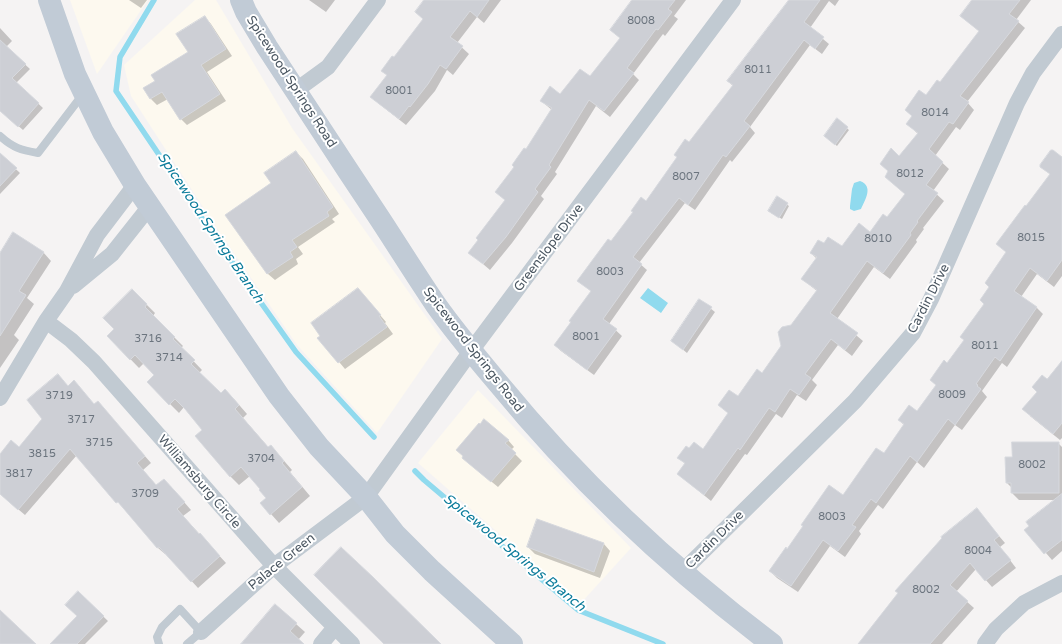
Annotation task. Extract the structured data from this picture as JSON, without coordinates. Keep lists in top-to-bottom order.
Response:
{
  "streets": {
    "main road": ["Spicewood Springs Road"],
    "street": [
      "Greenslope Drive",
      "Cardin Drive",
      "Williamsburg Circle",
      "Palace Green"
    ]
  },
  "crossings": [
    ["Spicewood Springs Road", "Greenslope Drive"],
    ["Spicewood Springs Road", "Cardin Drive"],
    ["Greenslope Drive", "Palace Green"],
    ["Williamsburg Circle", "Palace Green"]
  ],
  "water": ["Spicewood Springs Branch"],
  "house_numbers": [
    "8008",
    "8011",
    "8001",
    "8014",
    "8012",
    "8007",
    "8015",
    "8010",
    "8003",
    "8001",
    "3716",
    "8011",
    "3714",
    "8009",
    "3719",
    "3717",
    "3715",
    "3815",
    "3704",
    "8002",
    "3817",
    "3709",
    "8003",
    "8004",
    "8002"
  ]
}
